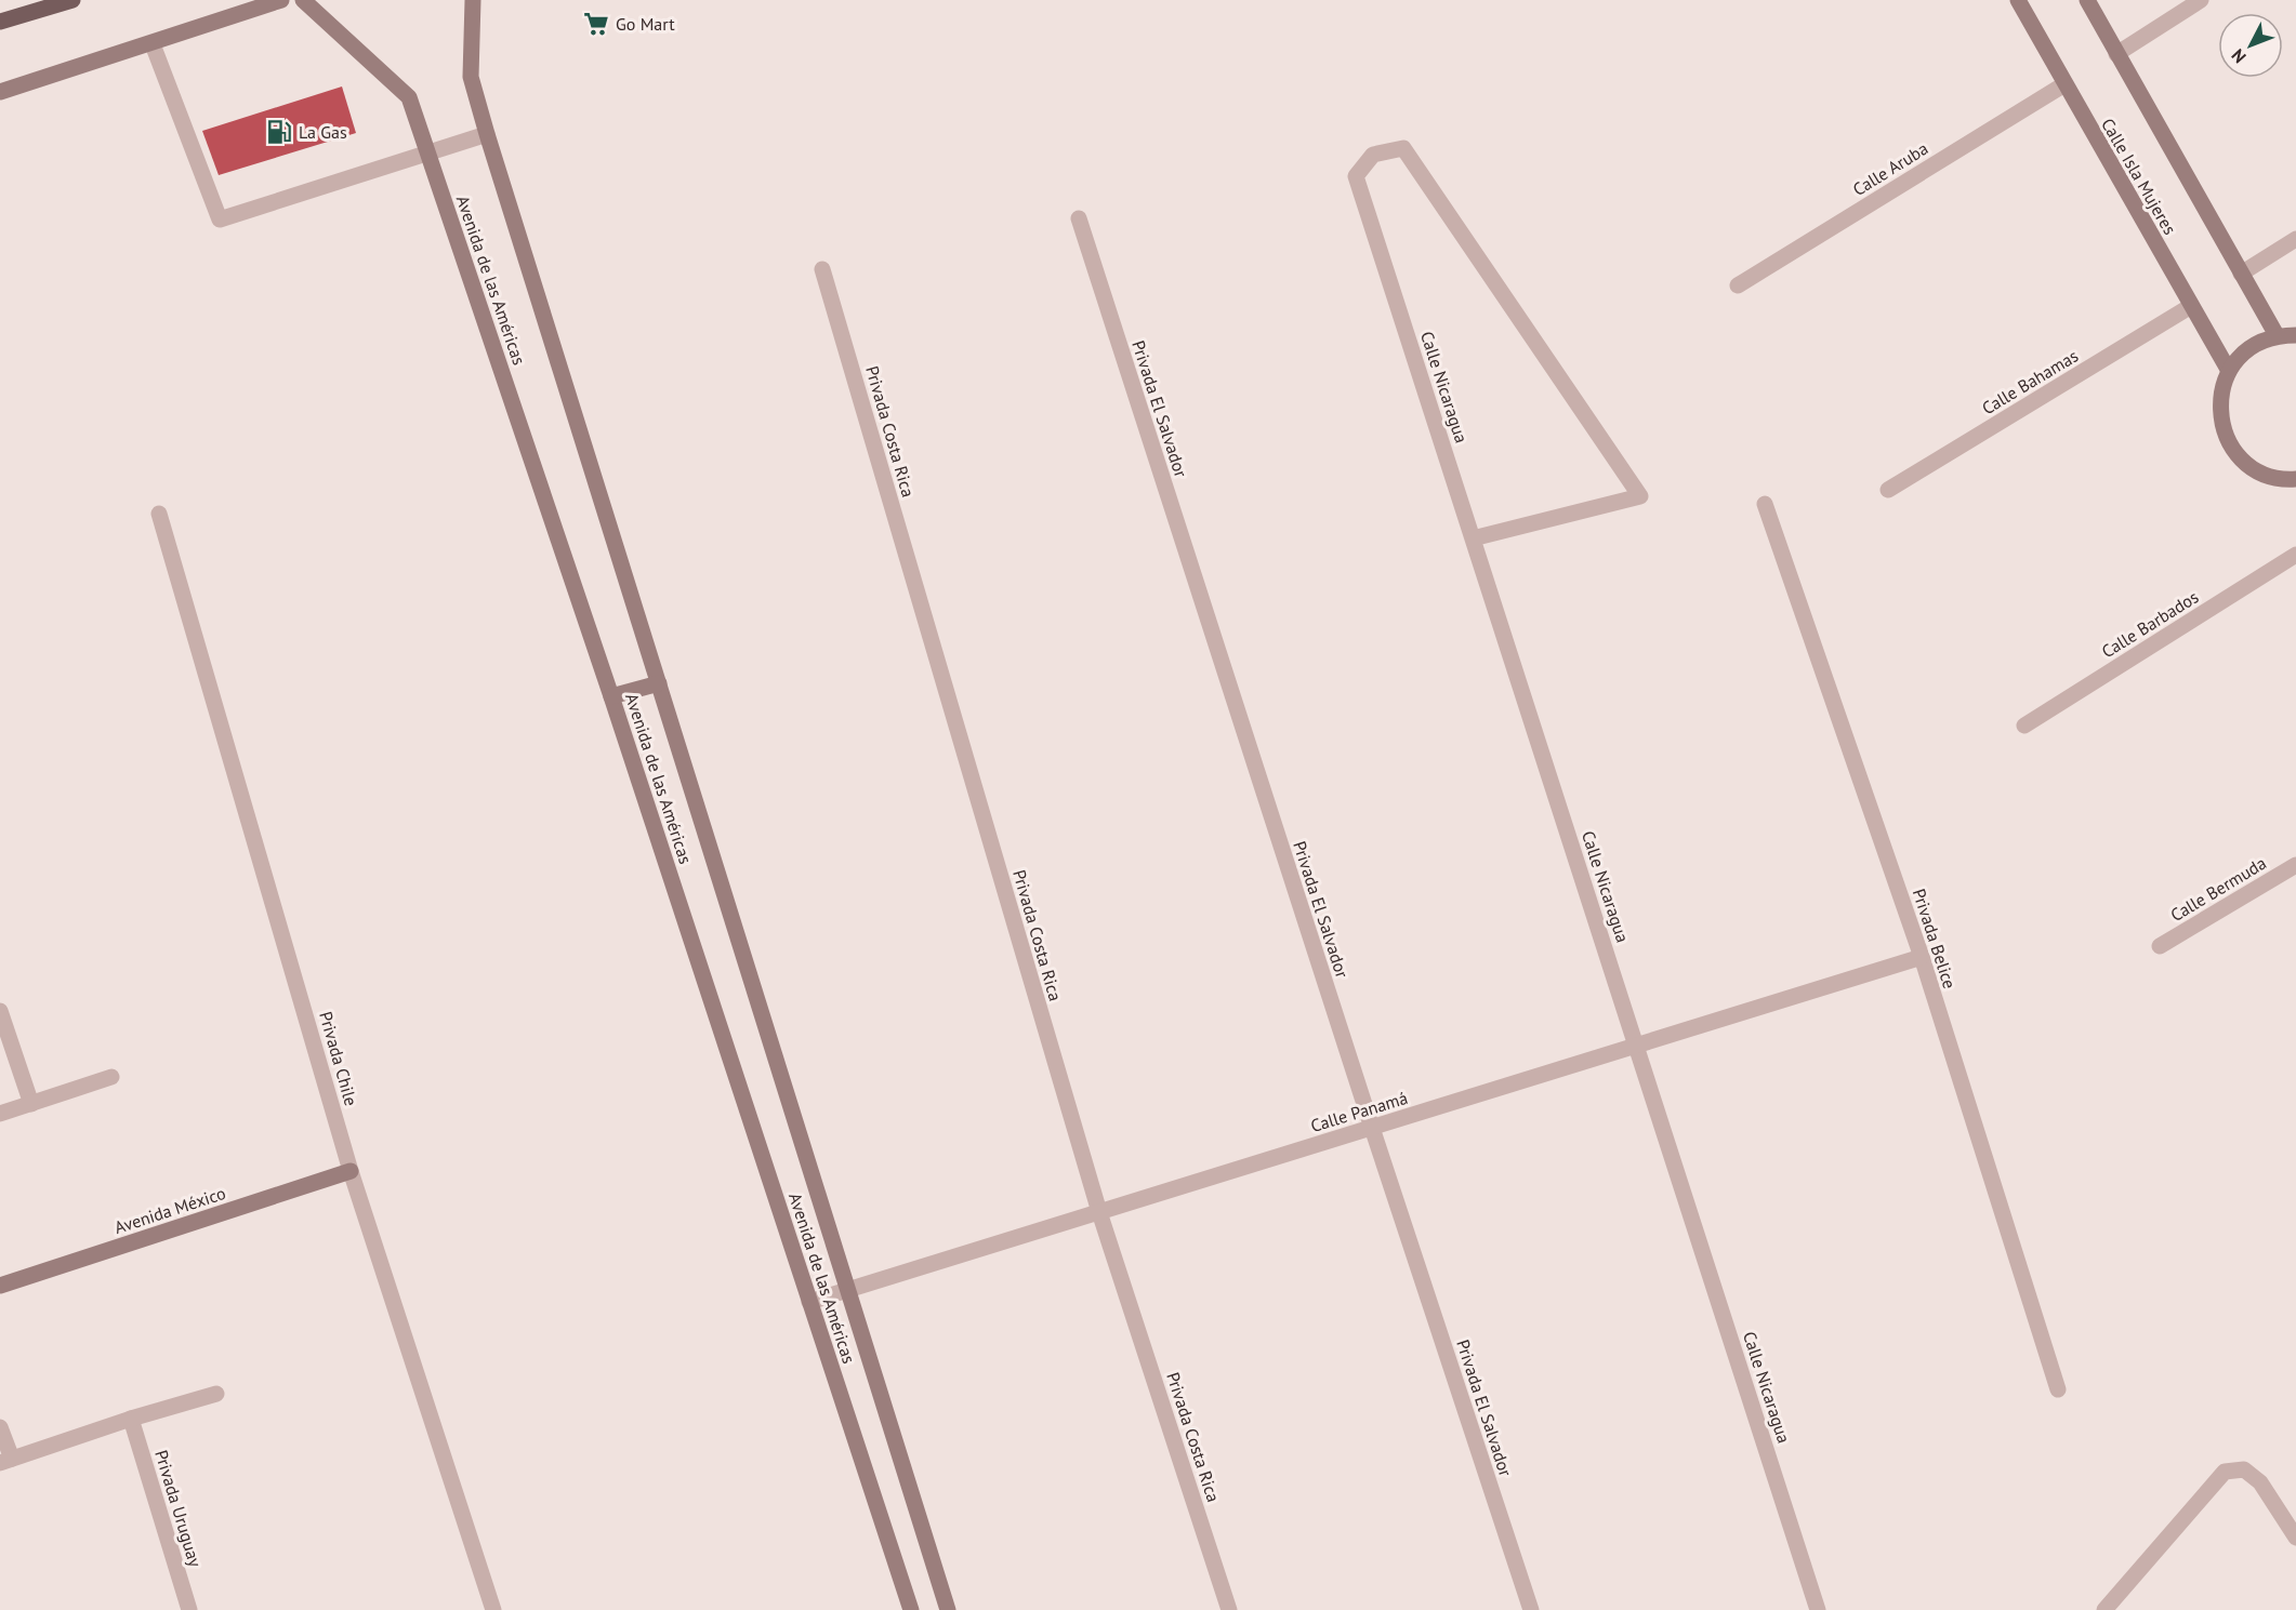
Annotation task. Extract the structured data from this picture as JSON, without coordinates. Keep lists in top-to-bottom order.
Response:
{
  "streets": {
    "street": [
      "Calle Aruba",
      "Calle Isla Mujeres",
      "Avenida de las Américas",
      "Calle Bahamas",
      "Calle Nicaragua",
      "Privada El Salvador",
      "Privada Costa Rica",
      "Calle Barbados",
      "Calle Bermuda",
      "Privada Belice",
      "Privada Chile",
      "Calle Panamá",
      "Avenida México",
      "Privada Uruguay"
    ]
  },
  "crossings": [
    ["Calle Aruba", "Calle Isla Mujeres"],
    ["Calle Isla Mujeres", "Calle Bahamas"],
    ["Avenida de las Américas", "Calle Panamá"],
    ["Calle Nicaragua", "Calle Panamá"],
    ["Privada El Salvador", "Calle Panamá"],
    ["Privada Costa Rica", "Calle Panamá"],
    ["Privada Belice", "Calle Panamá"],
    ["Privada Chile", "Avenida México"]
  ],
  "places": {
    "supermarket": ["Go Mart"],
    "fuel station": ["La Gas"]
  },
  "north": "bottom left"
}
